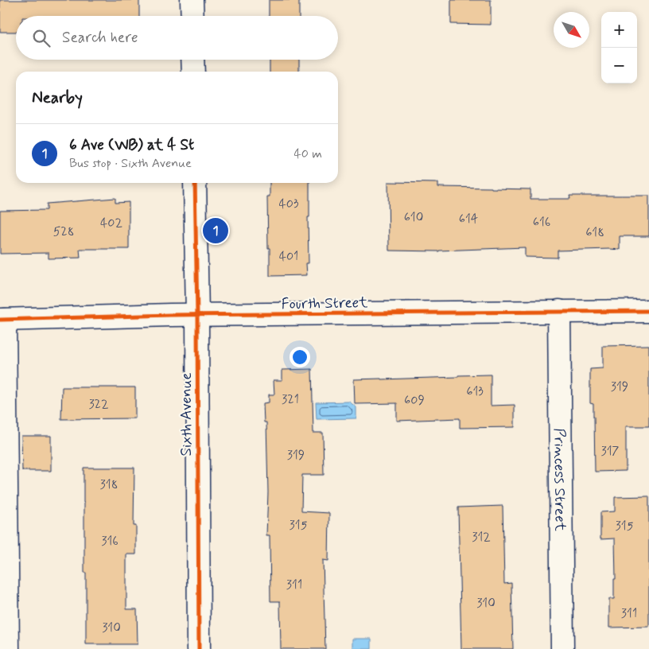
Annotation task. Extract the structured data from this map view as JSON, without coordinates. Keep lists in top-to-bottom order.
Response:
{
  "streets": {
    "street": ["Fourth Street", "Sixth Avenue", "Princess Street"]
  },
  "crossings": [
    ["Fourth Street", "Sixth Avenue"],
    ["Fourth Street", "Princess Street"]
  ],
  "house_numbers": [
    "403",
    "610",
    "614",
    "616",
    "402",
    "528",
    "618",
    "401",
    "319",
    "613",
    "321",
    "609",
    "322",
    "317",
    "319",
    "318",
    "315",
    "315",
    "312",
    "316",
    "311",
    "310",
    "311",
    "310"
  ],
  "north": "bottom right",
  "page": {
    "map_buttons": ["+", "−"],
    "search": "Search here",
    "heading": "Nearby",
    "list": [
      {
        "mark": "1",
        "name": "6 Ave (WB) at 4 St",
        "note": "Bus stop · Sixth Avenue",
        "value": "40 m"
      }
    ],
    "pins": "1"
  }
}
